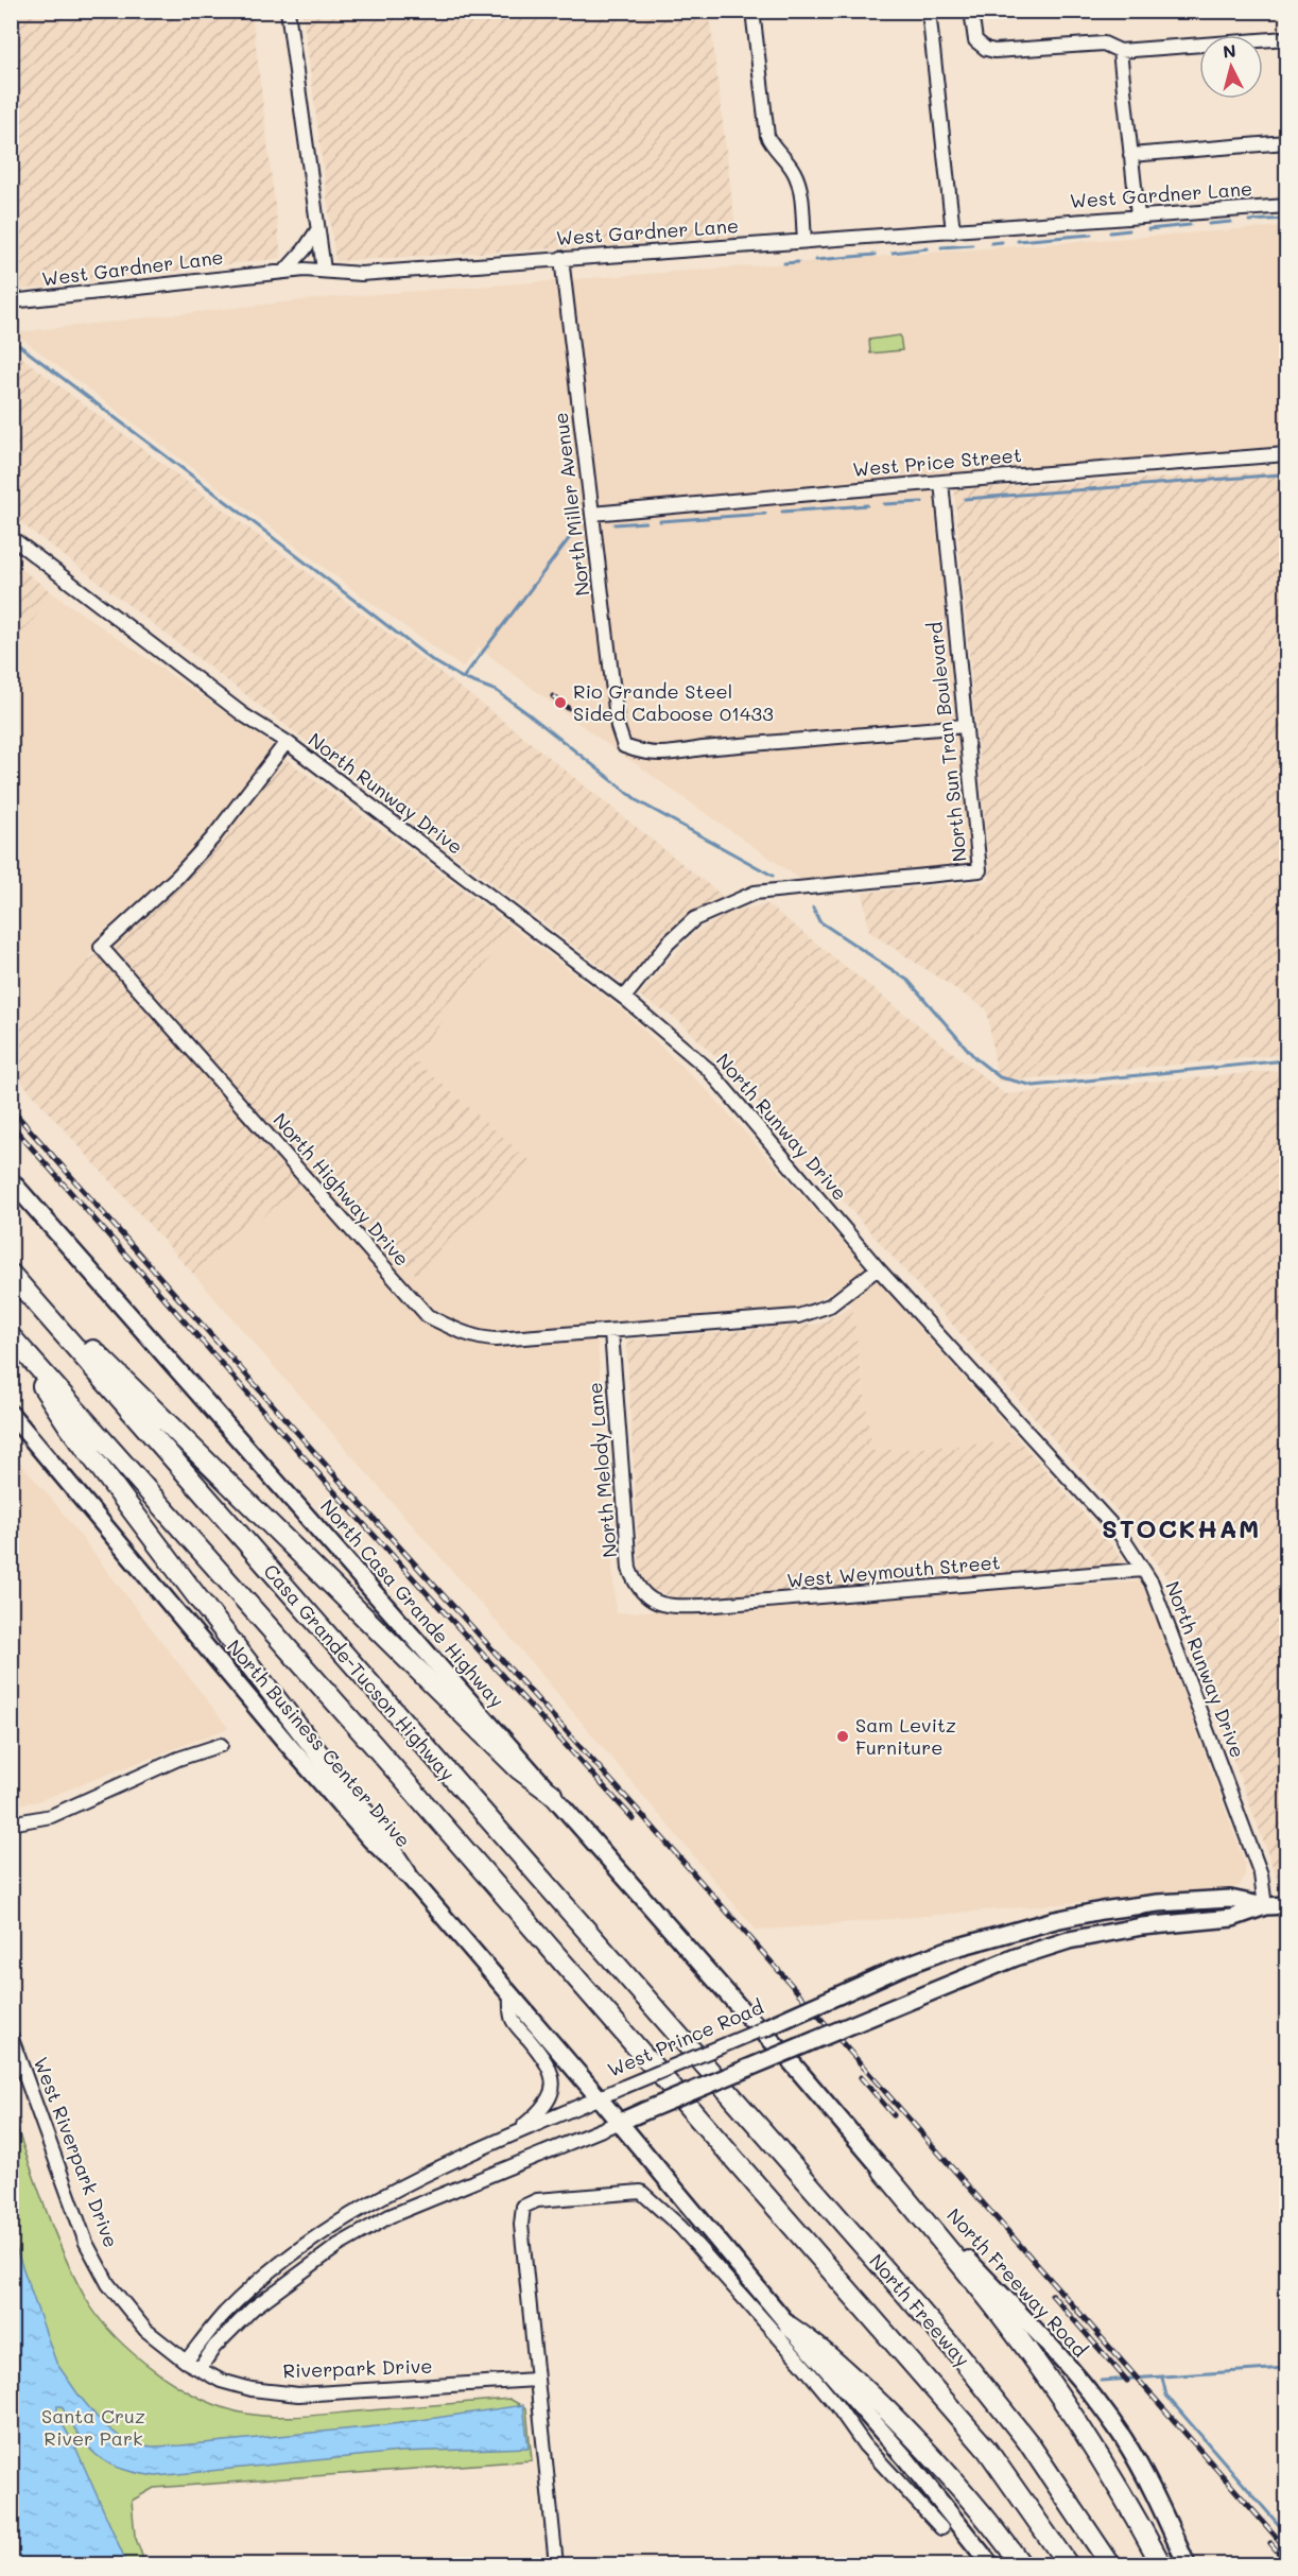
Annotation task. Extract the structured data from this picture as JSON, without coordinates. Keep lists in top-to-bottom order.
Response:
{
  "streets": {
    "highway": ["Casa Grande-Tucson Highway", "North Freeway"],
    "main road": [
      "North Casa Grande Highway",
      "North Business Center Drive",
      "West Prince Road",
      "North Freeway Road"
    ],
    "street": [
      "West Gardner Lane",
      "West Price Street",
      "North Miller Avenue",
      "North Sun Tran Boulevard",
      "North Runway Drive",
      "North Highway Drive",
      "North Melody Lane",
      "West Weymouth Street",
      "West Riverpark Drive",
      "Riverpark Drive"
    ]
  },
  "crossings": [
    ["West Gardner Lane", "North Miller Avenue"],
    ["West Price Street", "North Miller Avenue"],
    ["West Price Street", "North Sun Tran Boulevard"],
    ["North Miller Avenue", "North Sun Tran Boulevard"],
    ["North Sun Tran Boulevard", "North Runway Drive"],
    ["North Runway Drive", "North Highway Drive"],
    ["North Runway Drive", "West Weymouth Street"],
    ["North Runway Drive", "West Prince Road"],
    ["North Highway Drive", "North Melody Lane"],
    ["North Melody Lane", "West Weymouth Street"],
    ["North Casa Grande Highway", "West Prince Road"],
    ["North Casa Grande Highway", "North Freeway Road"],
    ["Casa Grande-Tucson Highway", "North Freeway"],
    ["North Business Center Drive", "West Prince Road"],
    ["West Prince Road", "West Riverpark Drive"],
    ["West Prince Road", "North Freeway Road"],
    ["West Prince Road", "Riverpark Drive"],
    ["West Riverpark Drive", "Riverpark Drive"]
  ],
  "districts": ["STOCKHAM"],
  "parks": ["Santa Cruz River Park"],
  "places": ["Rio Grande Steel Sided Caboose 01433", "Sam Levitz Furniture"],
  "north": "top"
}
